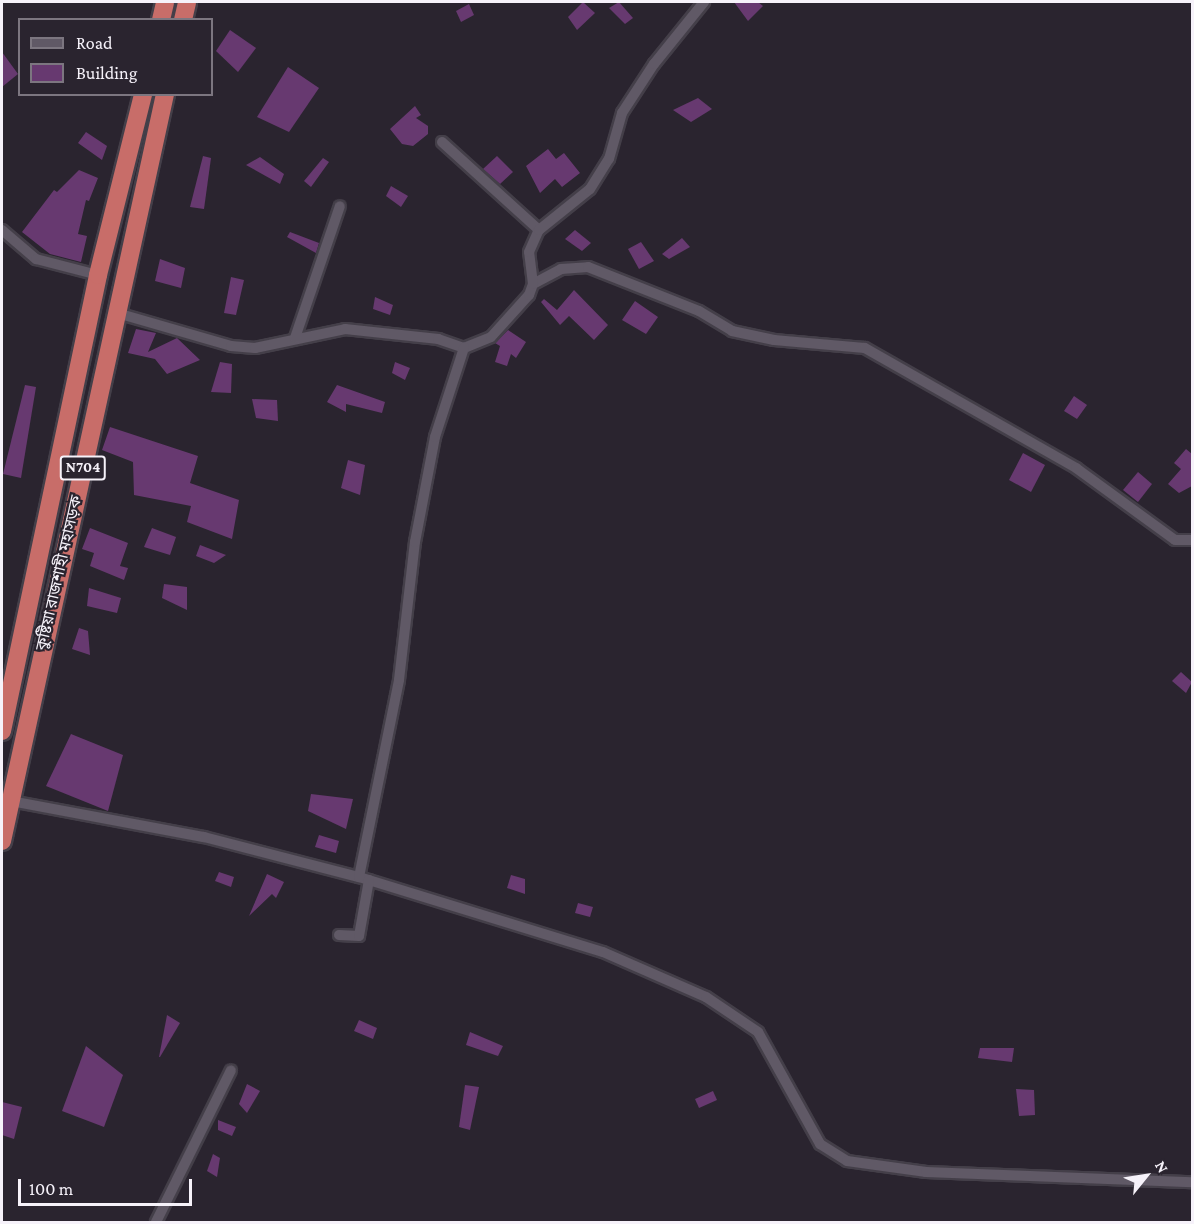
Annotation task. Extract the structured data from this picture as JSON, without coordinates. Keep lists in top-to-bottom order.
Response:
{
  "streets": {
    "highway": ["N704", "কুষ্টিয়া রাজশাহী মহাসড়ক"]
  },
  "legend": ["Road", "Building"],
  "scale_bar": "100 m",
  "north": "top right"
}
